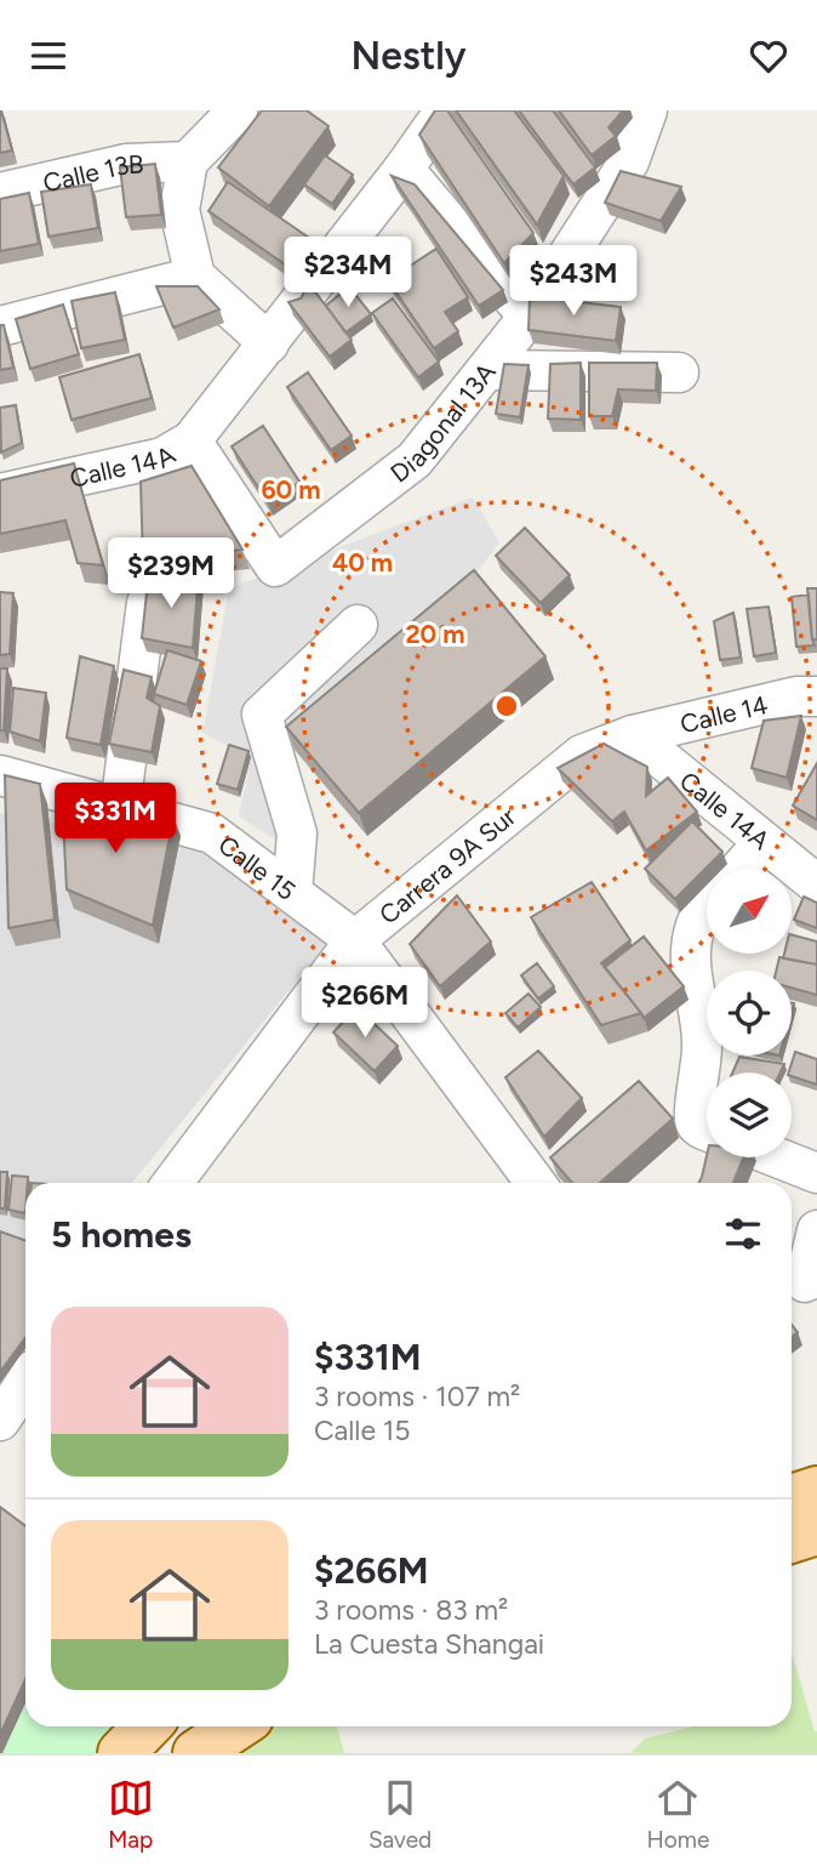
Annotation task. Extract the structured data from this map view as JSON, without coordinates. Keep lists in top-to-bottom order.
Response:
{
  "streets": {
    "street": [
      "Calle 13B",
      "Diagonal 13A",
      "Calle 14A",
      "Calle 14",
      "Carrera 9A Sur",
      "Calle 15"
    ]
  },
  "crossings": [
    ["Diagonal 13A", "Calle 14A"],
    ["Calle 14A", "Calle 14"],
    ["Calle 14A", "Carrera 9A Sur"],
    ["Calle 14", "Carrera 9A Sur"],
    ["Carrera 9A Sur", "Calle 15"]
  ],
  "north": "top right",
  "page": {
    "header": "Nestly",
    "price": [
      "$234M",
      "$243M",
      "$239M",
      "$331M",
      "$266M"
    ],
    "heading": "5 homes",
    "list": [
      {
        "name": "$331M",
        "note": "3 rooms · 107 m² · Calle 15"
      },
      {
        "name": "$266M",
        "note": "3 rooms · 83 m² · La Cuesta Shangai"
      }
    ],
    "tabs": ["Map", "Saved", "Home"]
  },
  "rings": ["60 m", "40 m", "20 m"]
}
